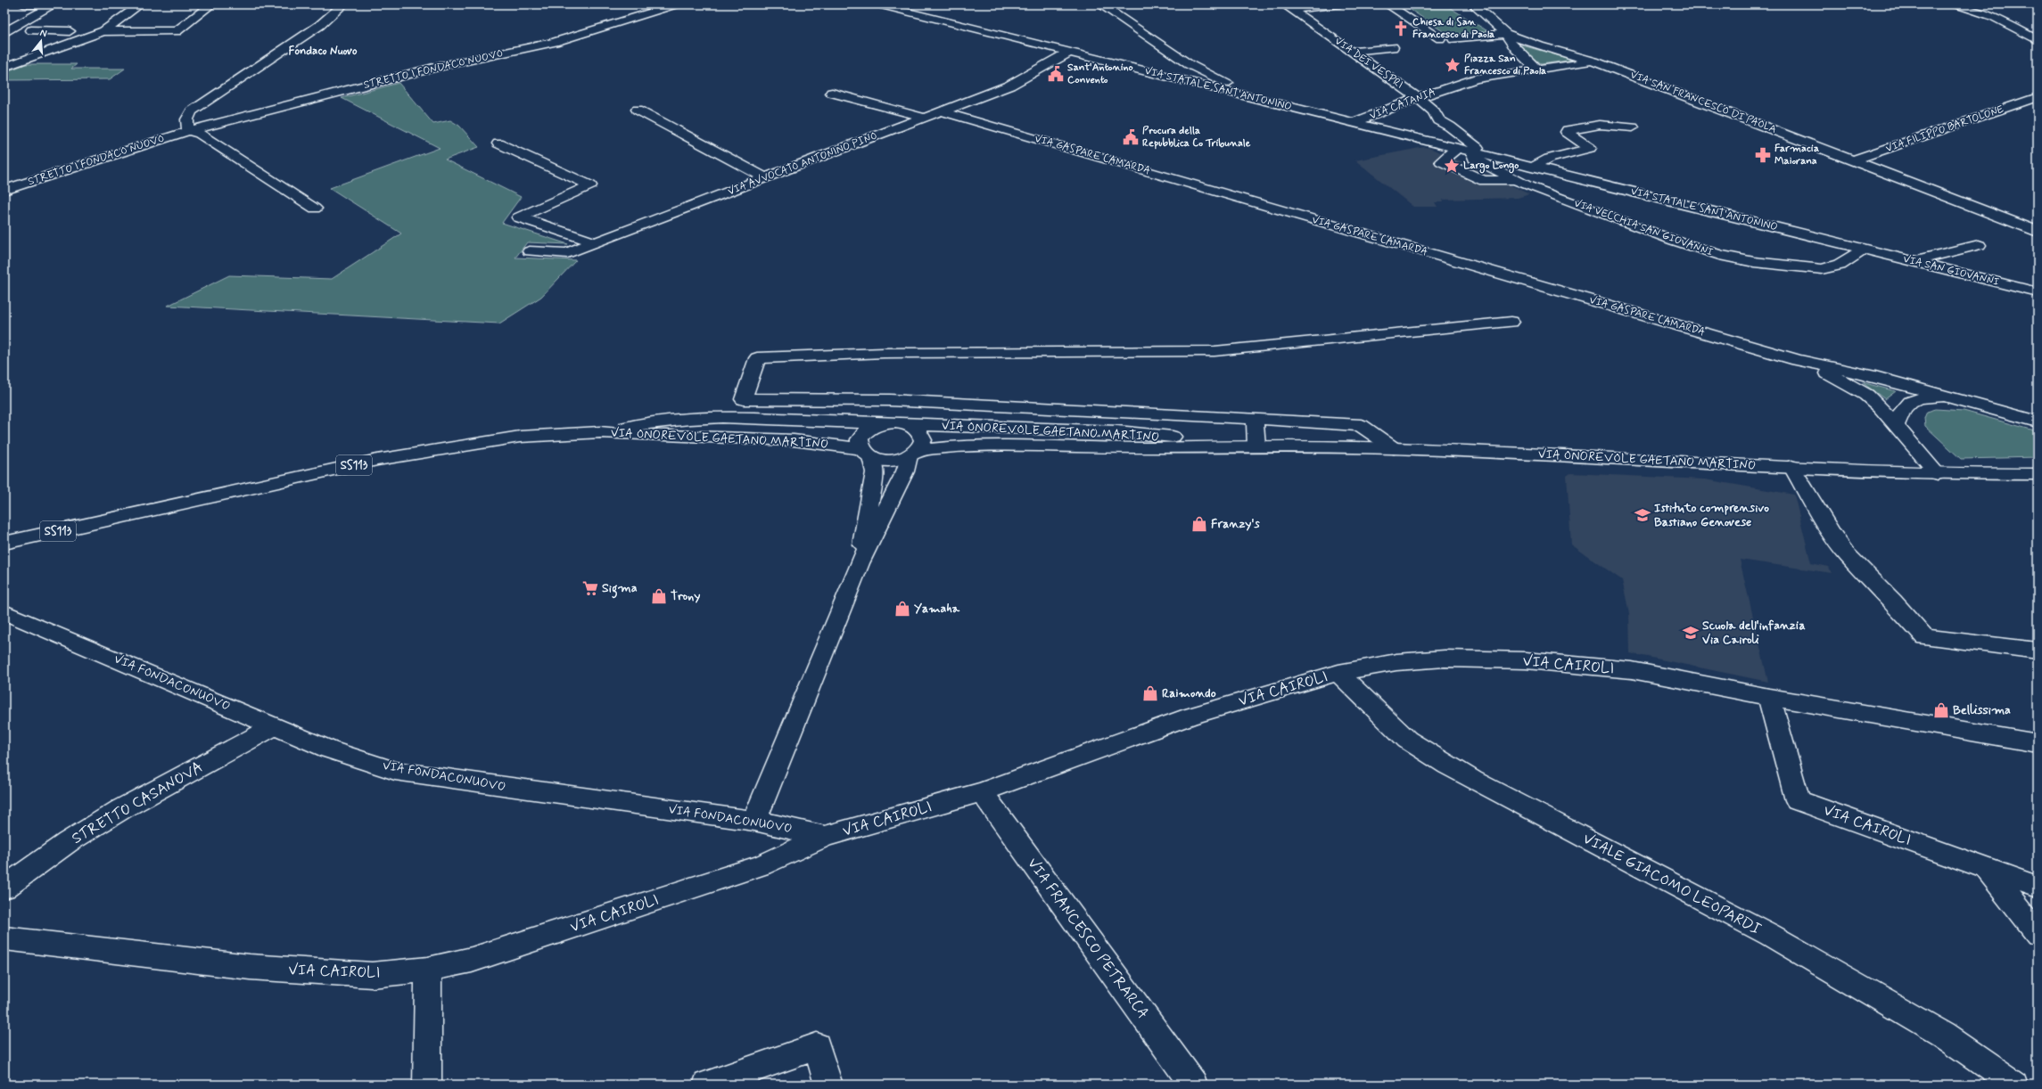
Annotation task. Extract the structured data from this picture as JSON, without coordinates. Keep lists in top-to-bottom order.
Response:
{
  "streets": {
    "street": [
      "VIA DEI VESPRI",
      "STRETTO I FONDACO NUOVO",
      "VIA STATALE SANT'ANTONINO",
      "VIA SAN FRANCESCO DI PAOLA",
      "VIA CATANIA",
      "VIA FILIPPO BARTOLONE",
      "VIA GASPARE CAMARDA",
      "VIA AVVOCATO ANTONINO PINO",
      "VIA VECCHIA SAN GIOVANNI",
      "VIA SAN GIOVANNI",
      "VIA ONOREVOLE GAETANO MARTINO",
      "SS113",
      "VIA CAIROLI",
      "VIA FONDACONUOVO",
      "STRETTO CASANOVA",
      "VIALE GIACOMO LEOPARDI",
      "VIA FRANCESCO PETRARCA"
    ]
  },
  "crossings": [
    ["VIA DEI VESPRI", "VIA CATANIA"],
    ["VIA DEI VESPRI", "VIA VECCHIA SAN GIOVANNI"],
    ["VIA STATALE SANT'ANTONINO", "VIA CATANIA"],
    ["VIA STATALE SANT'ANTONINO", "VIA AVVOCATO ANTONINO PINO"],
    ["VIA STATALE SANT'ANTONINO", "VIA VECCHIA SAN GIOVANNI"],
    ["VIA STATALE SANT'ANTONINO", "VIA SAN GIOVANNI"],
    ["VIA SAN FRANCESCO DI PAOLA", "VIA CATANIA"],
    ["VIA SAN FRANCESCO DI PAOLA", "VIA FILIPPO BARTOLONE"],
    ["VIA GASPARE CAMARDA", "VIA AVVOCATO ANTONINO PINO"],
    ["VIA GASPARE CAMARDA", "VIA ONOREVOLE GAETANO MARTINO"],
    ["VIA VECCHIA SAN GIOVANNI", "VIA SAN GIOVANNI"],
    ["VIA CAIROLI", "VIA FONDACONUOVO"],
    ["VIA CAIROLI", "VIALE GIACOMO LEOPARDI"],
    ["VIA CAIROLI", "VIA FRANCESCO PETRARCA"],
    ["VIA FONDACONUOVO", "STRETTO CASANOVA"]
  ],
  "districts": ["Fondaco Nuovo"],
  "places": {
    "church": ["Chiesa di San Francesco di Paola"],
    "place": ["Piazza San Francesco di Paola", "Largo Longo"],
    "public building": ["Sant'Antonino Convento", "Procura della Repubblica Co Tribunale"],
    "pharmacy": ["Farmacia Maiorana"],
    "school or university": ["Istituto comprensivo Bastiano Genovese", "Scuola dell'infanzia Via Cairoli"],
    "shop": [
      "Franzy's",
      "Trony",
      "Yamaha",
      "Raimondo",
      "Bellissima"
    ],
    "supermarket": ["Sigma"]
  },
  "north": "top"
}
